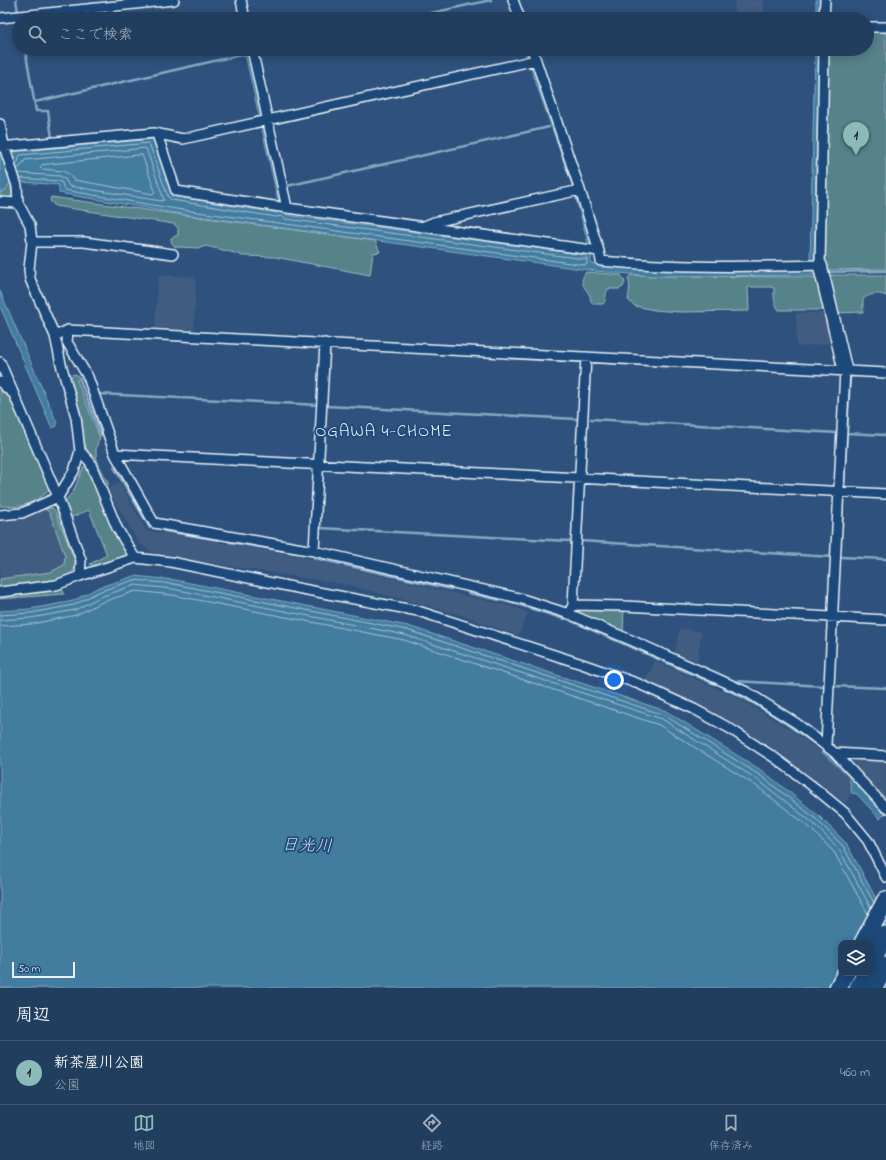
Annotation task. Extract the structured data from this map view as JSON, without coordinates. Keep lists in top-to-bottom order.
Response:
{
  "districts": ["OGAWA 4-CHOME"],
  "water": ["日光川"],
  "scale_bar": "50 m",
  "page": {
    "search": "ここで検索",
    "pins": "1",
    "scale": "50 m",
    "heading": "周辺",
    "list": [
      {
        "mark": "1",
        "name": "新茶屋川公園",
        "note": "公園",
        "value": "460 m"
      }
    ],
    "nav": ["地図", "経路", "保存済み"]
  }
}
